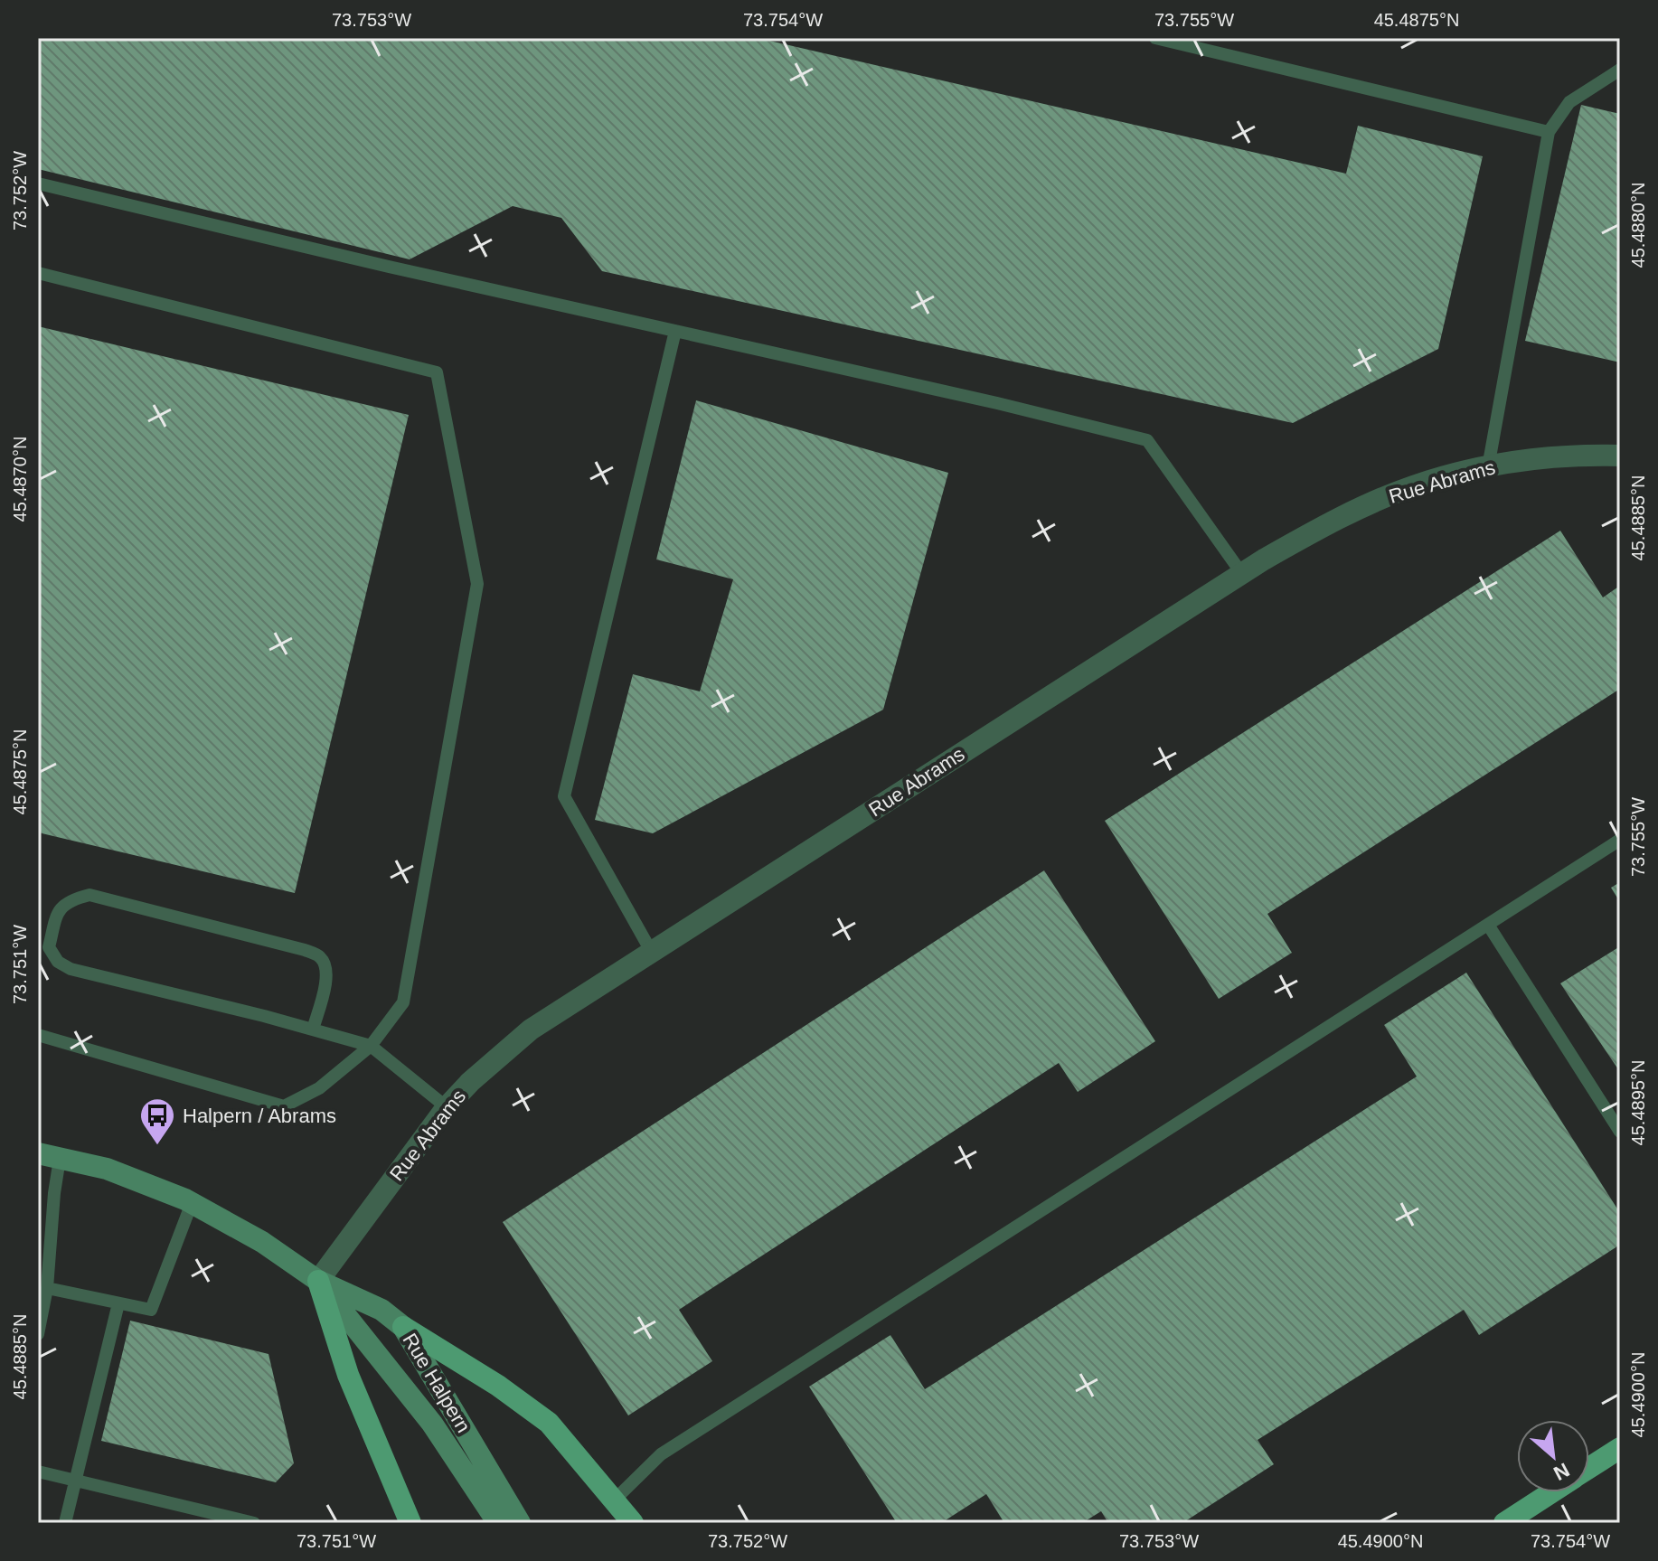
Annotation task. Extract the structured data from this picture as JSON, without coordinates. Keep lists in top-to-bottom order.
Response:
{
  "streets": {
    "street": ["Rue Abrams", "Rue Halpern"]
  },
  "crossings": [
    ["Rue Abrams", "Rue Halpern"]
  ],
  "places": {
    "bus stop": ["Halpern / Abrams"]
  },
  "north": "bottom right",
  "coordinates": [
    "73.753°W",
    "73.754°W",
    "73.755°W",
    "45.4875°N",
    "73.752°W",
    "45.4880°N",
    "45.4870°N",
    "45.4885°N",
    "73.751°W",
    "45.4895°N",
    "45.4900°N"
  ]
}
